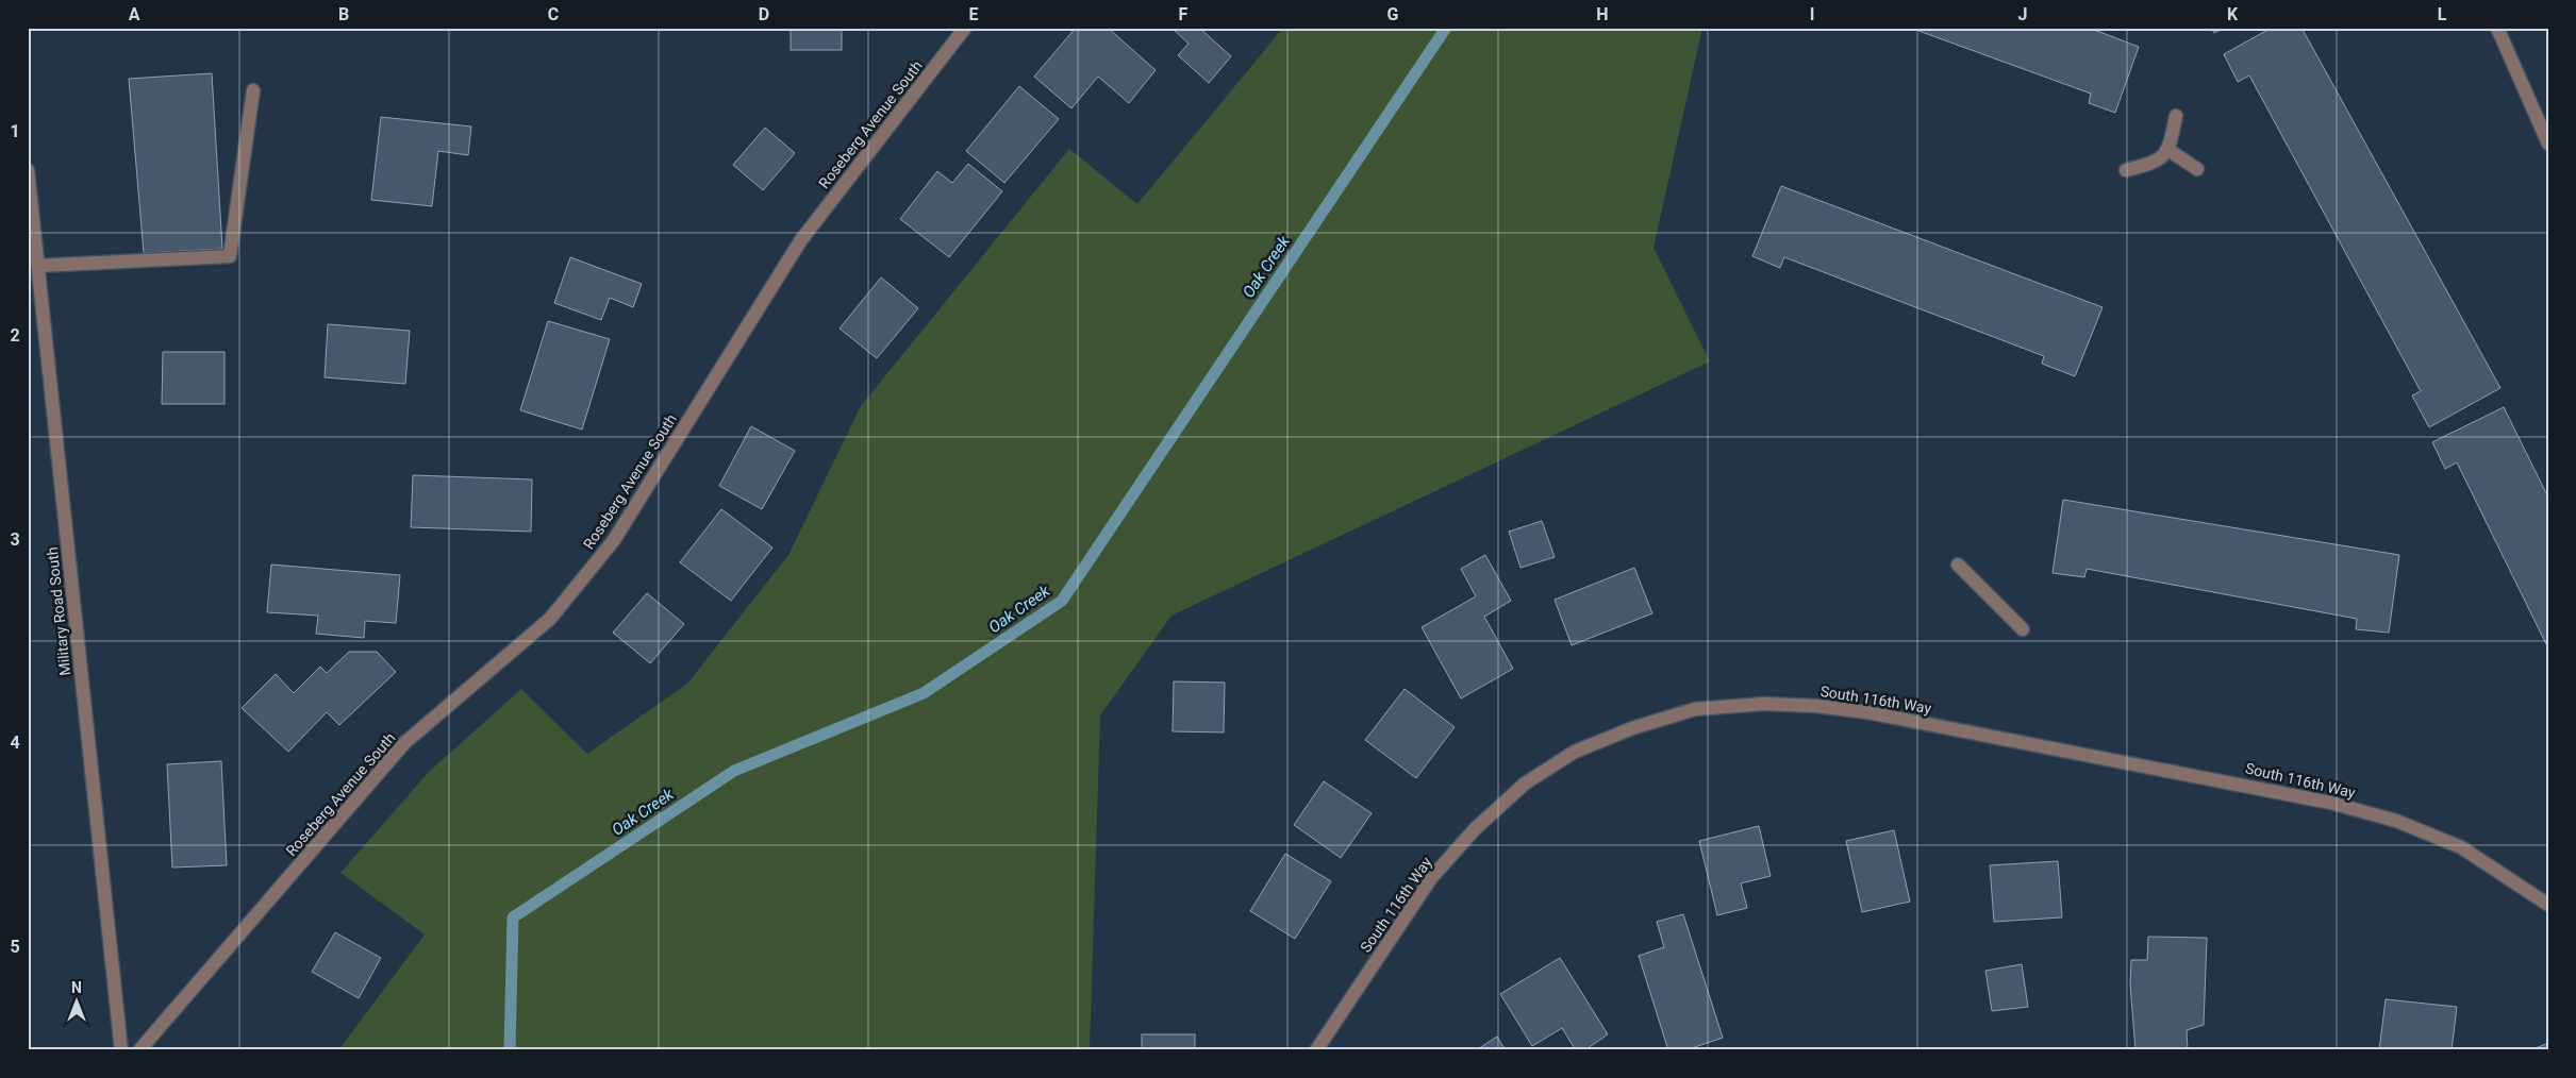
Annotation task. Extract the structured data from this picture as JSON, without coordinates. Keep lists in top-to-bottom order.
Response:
{
  "streets": {
    "street": ["Roseberg Avenue South", "Military Road South", "South 116th Way"]
  },
  "water": ["Oak Creek"],
  "north": "top",
  "grid": {
    "columns": [
      "A",
      "B",
      "C",
      "D",
      "E",
      "F",
      "G",
      "H",
      "I",
      "J",
      "K",
      "L"
    ],
    "rows": [
      "1",
      "2",
      "3",
      "4",
      "5"
    ]
  }
}
